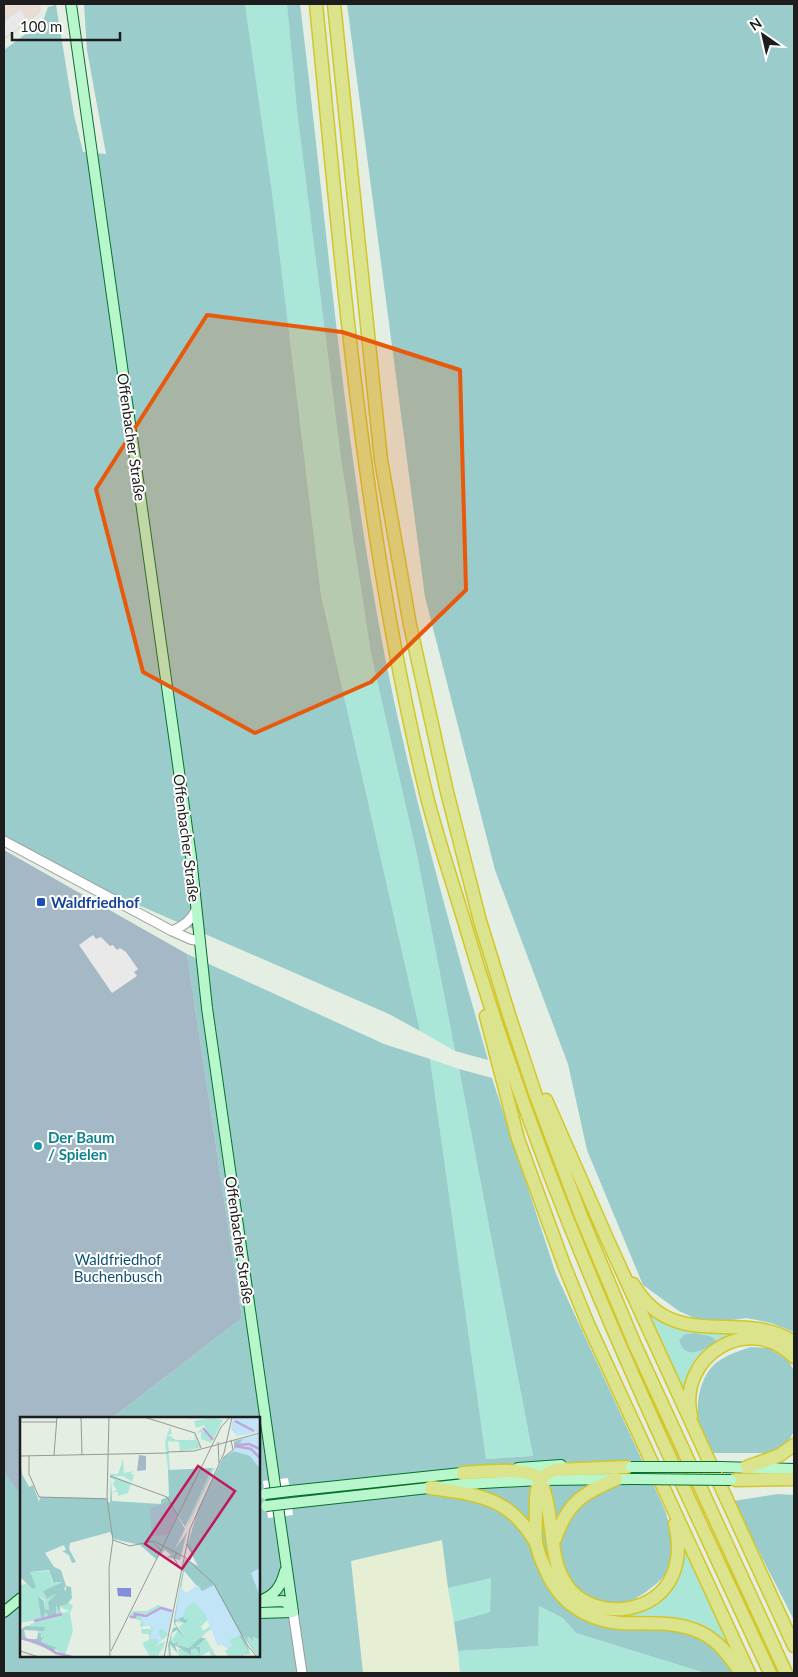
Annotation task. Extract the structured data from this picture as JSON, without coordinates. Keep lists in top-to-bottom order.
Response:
{
  "streets": {
    "main road": ["Offenbacher Straße"]
  },
  "parks": ["Waldfriedhof Buchenbusch"],
  "places": {
    "transit": ["Waldfriedhof"],
    "other": ["Der Baum / Spielen"]
  },
  "scale_bar": "100 m",
  "north": "top left"
}
